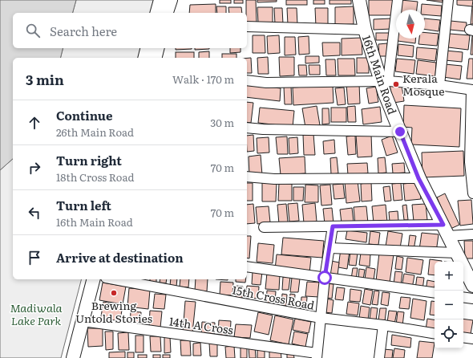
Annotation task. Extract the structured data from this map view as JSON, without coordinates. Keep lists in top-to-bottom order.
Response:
{
  "streets": {
    "street": ["16th Main Road", "15th Cross Road", "14th A Cross"]
  },
  "parks": ["Madiwala Lake Park"],
  "places": ["Kerala Mosque", "Brewing Untold Stories"],
  "north": "bottom",
  "page": {
    "search": "Search here",
    "heading": ["3 min", "Walk · 170 m"],
    "list": [
      ["Continue", "26th Main Road", "30 m"],
      ["Turn right", "18th Cross Road", "70 m"],
      ["Turn left", "16th Main Road", "70 m"],
      "Arrive at destination"
    ],
    "map_buttons": ["+", "−"]
  }
}
